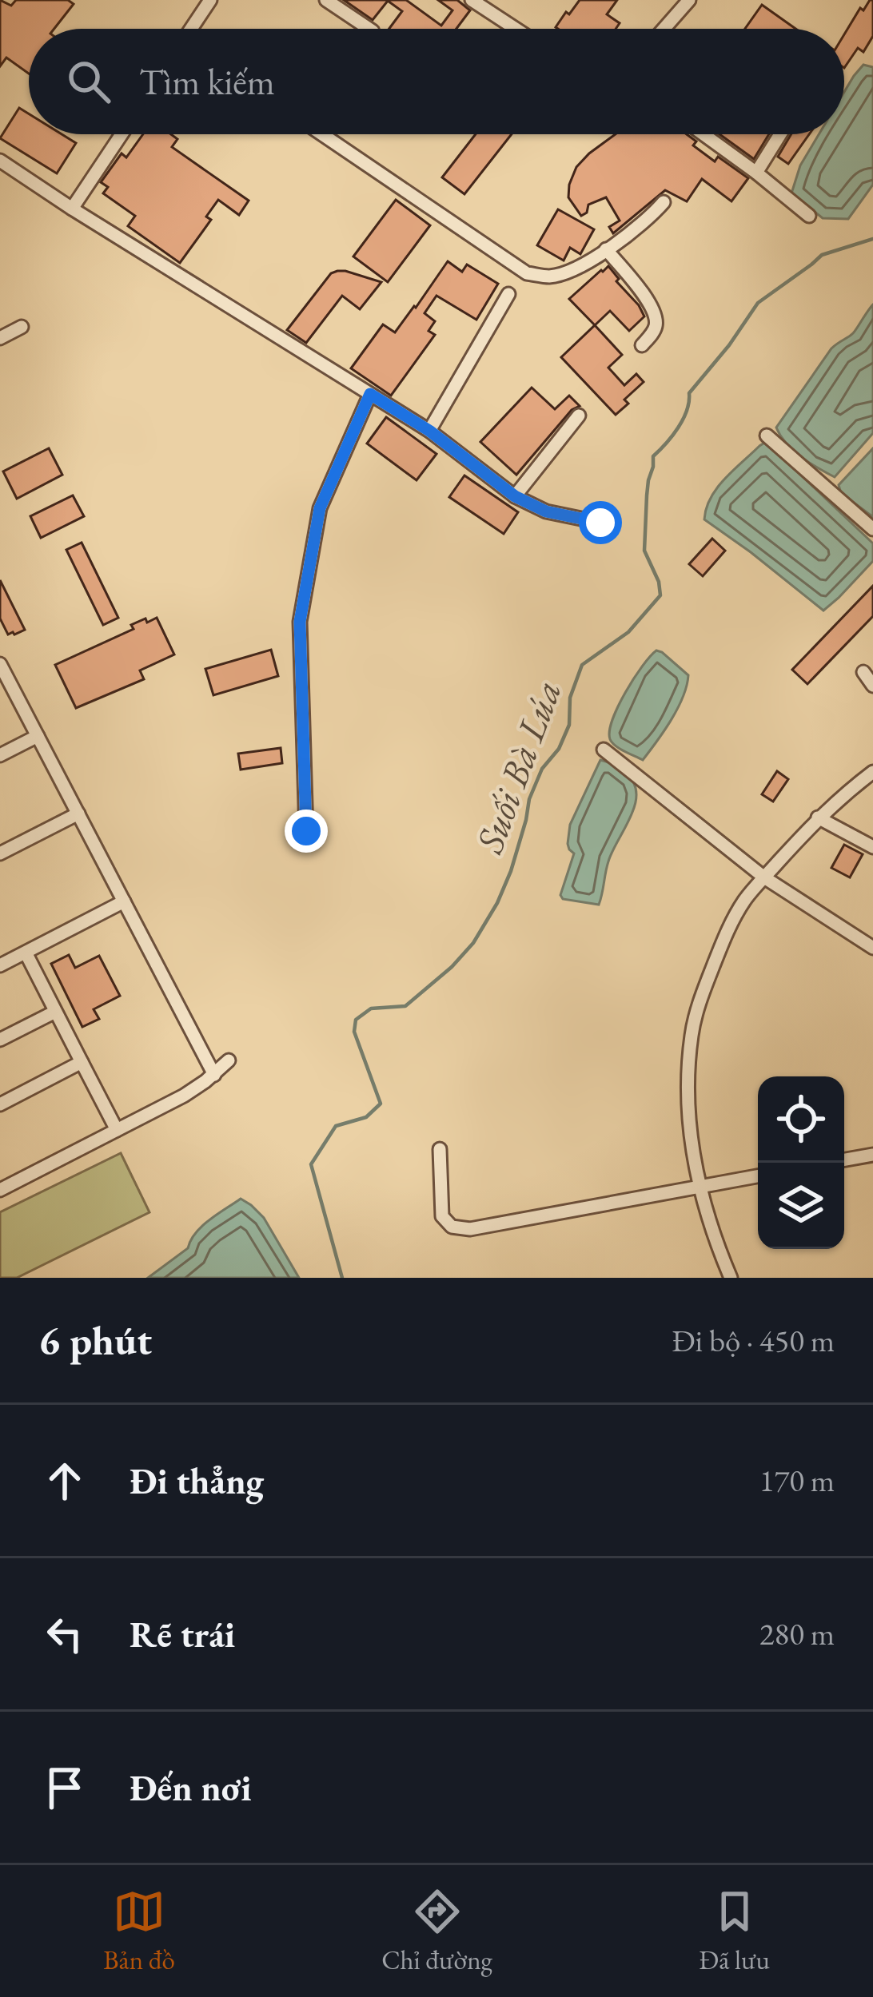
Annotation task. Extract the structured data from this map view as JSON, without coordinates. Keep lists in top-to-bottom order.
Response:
{
  "water": ["Suối Bà Lúa"],
  "page": {
    "search": "Tìm kiếm",
    "heading": ["6 phút", "Đi bộ · 450 m"],
    "list": [
      ["Đi thẳng", "170 m"],
      ["Rẽ trái", "280 m"],
      "Đến nơi"
    ],
    "nav": ["Bản đồ", "Chỉ đường", "Đã lưu"]
  }
}
